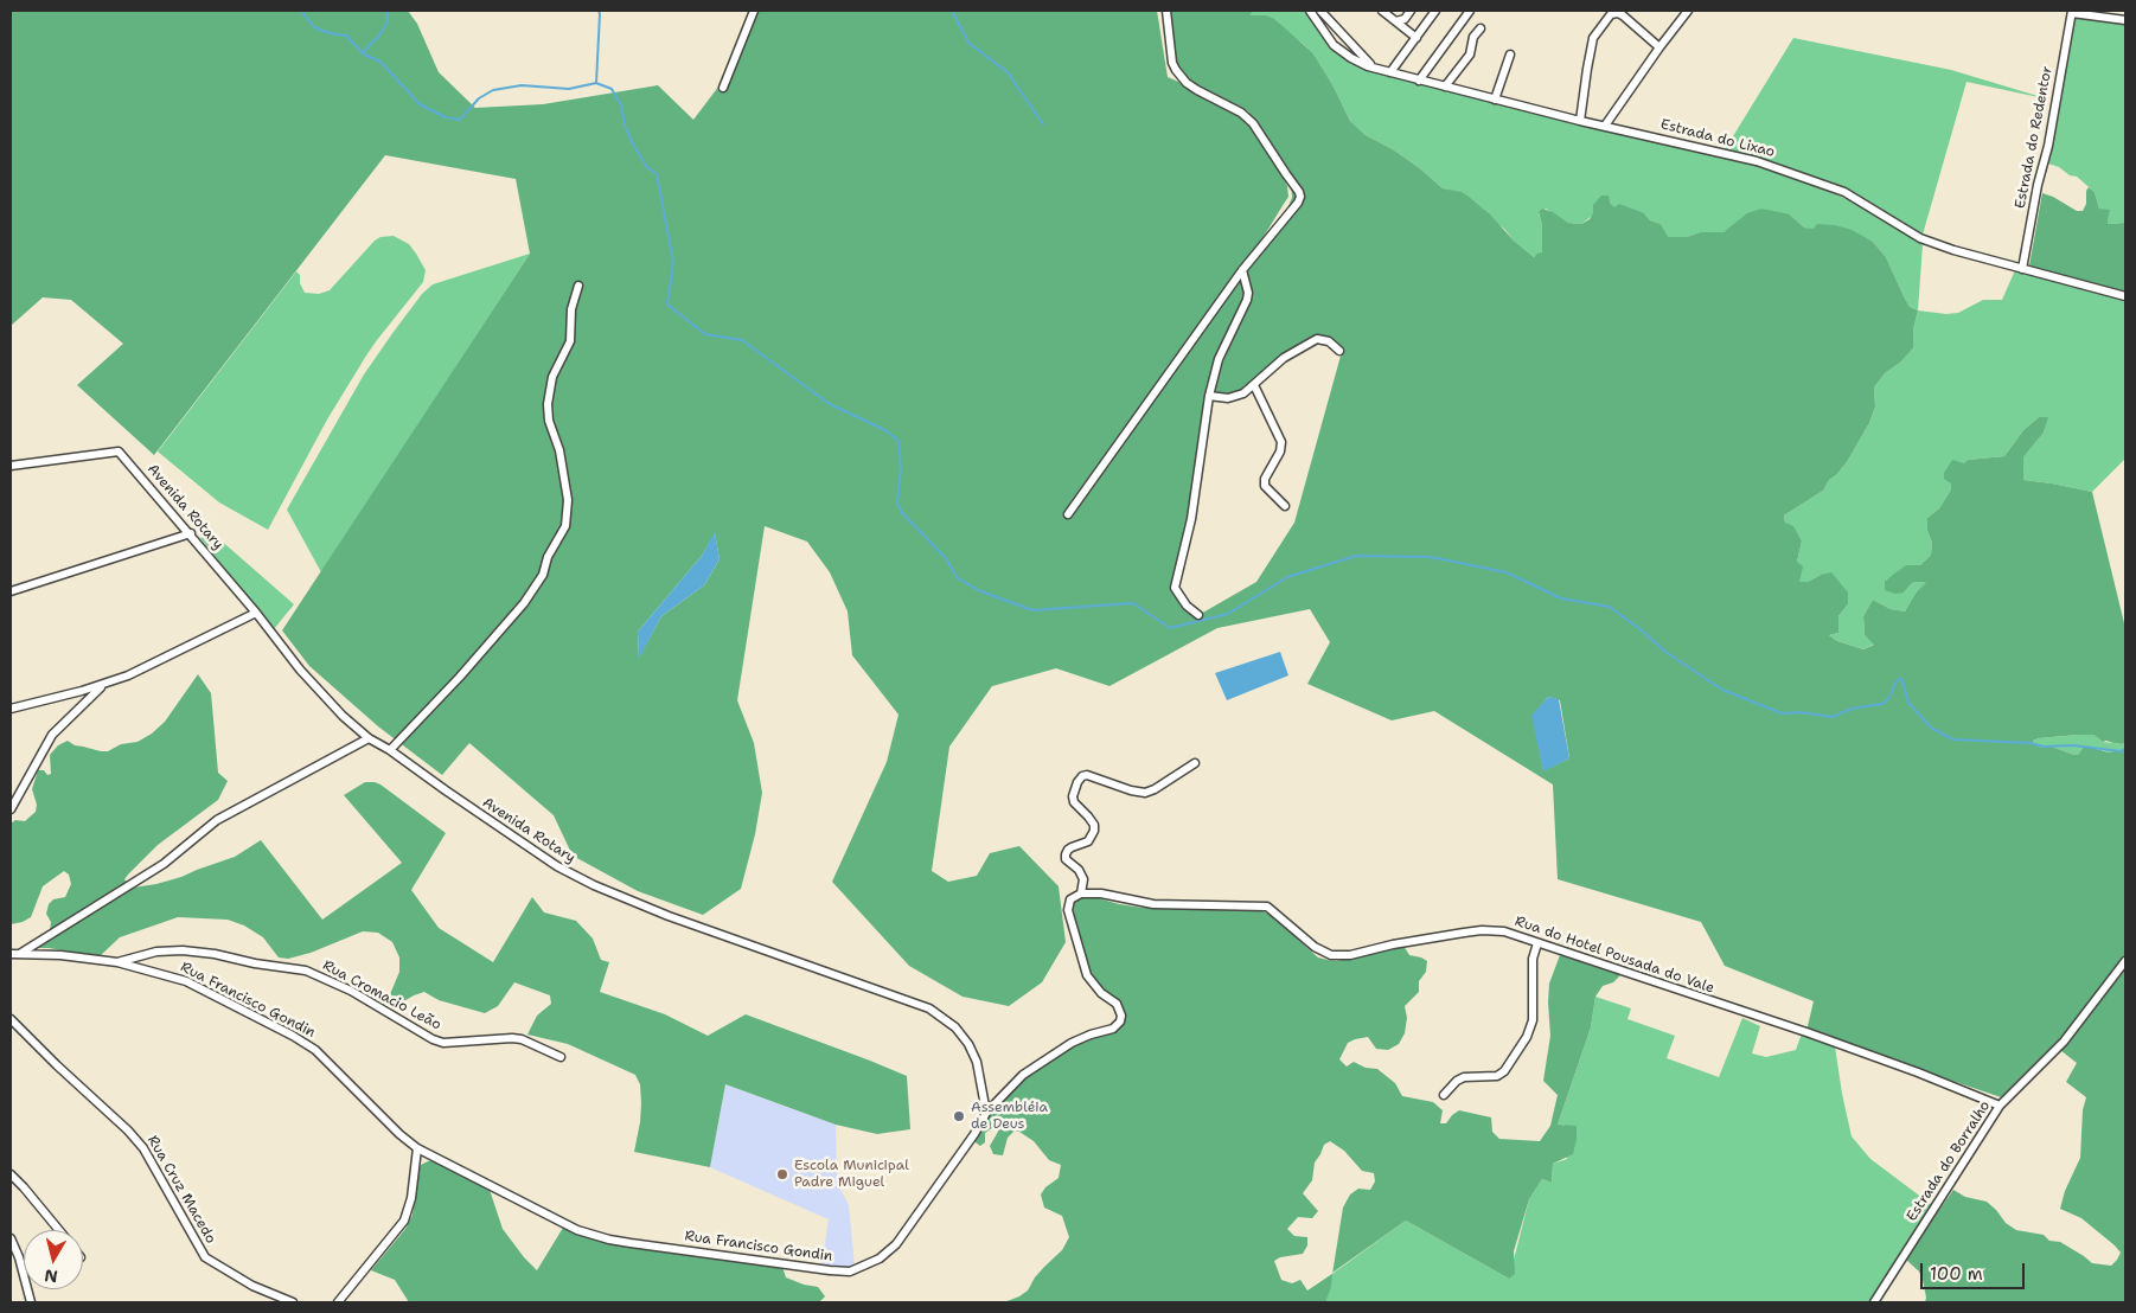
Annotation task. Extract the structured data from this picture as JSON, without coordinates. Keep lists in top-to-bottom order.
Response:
{
  "streets": {
    "street": [
      "Estrada do Redentor",
      "Estrada do Lixao",
      "Avenida Rotary",
      "Rua do Hotel Pousada do Vale",
      "Rua Cromacio Leão",
      "Rua Francisco Gondin",
      "Estrada do Borralho",
      "Rua Cruz Macedo"
    ]
  },
  "crossings": [
    ["Estrada do Redentor", "Estrada do Lixao"],
    ["Avenida Rotary", "Rua Francisco Gondin"],
    ["Rua do Hotel Pousada do Vale", "Rua Francisco Gondin"],
    ["Rua do Hotel Pousada do Vale", "Estrada do Borralho"],
    ["Rua Cromacio Leão", "Rua Francisco Gondin"]
  ],
  "places": ["Assembléia de Deus", "Escola Municipal Padre Miguel"],
  "scale_bar": "100 m",
  "north": "bottom"
}
